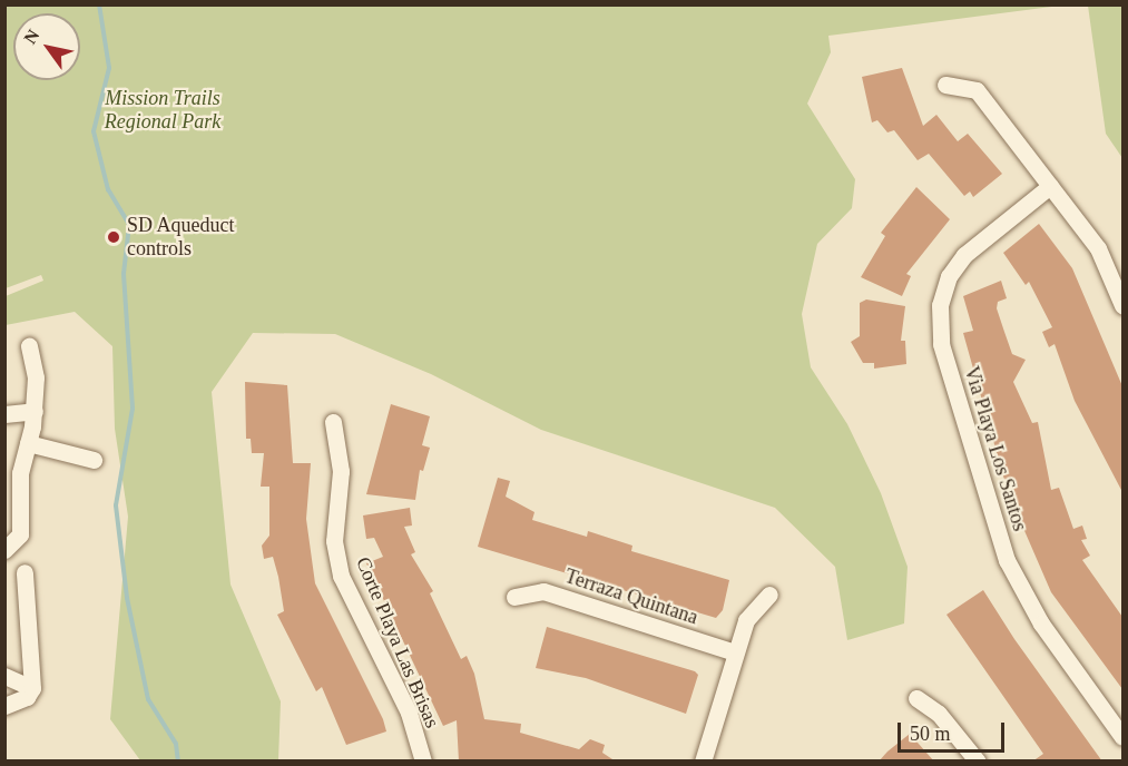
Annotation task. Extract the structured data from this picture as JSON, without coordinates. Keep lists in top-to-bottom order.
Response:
{
  "streets": {
    "street": ["Via Playa Los Santos", "Terraza Quintana", "Corte Playa Las Brisas"]
  },
  "parks": ["Mission Trails Regional Park"],
  "places": ["SD Aqueduct controls"],
  "scale_bar": "50 m",
  "north": "top left"
}
